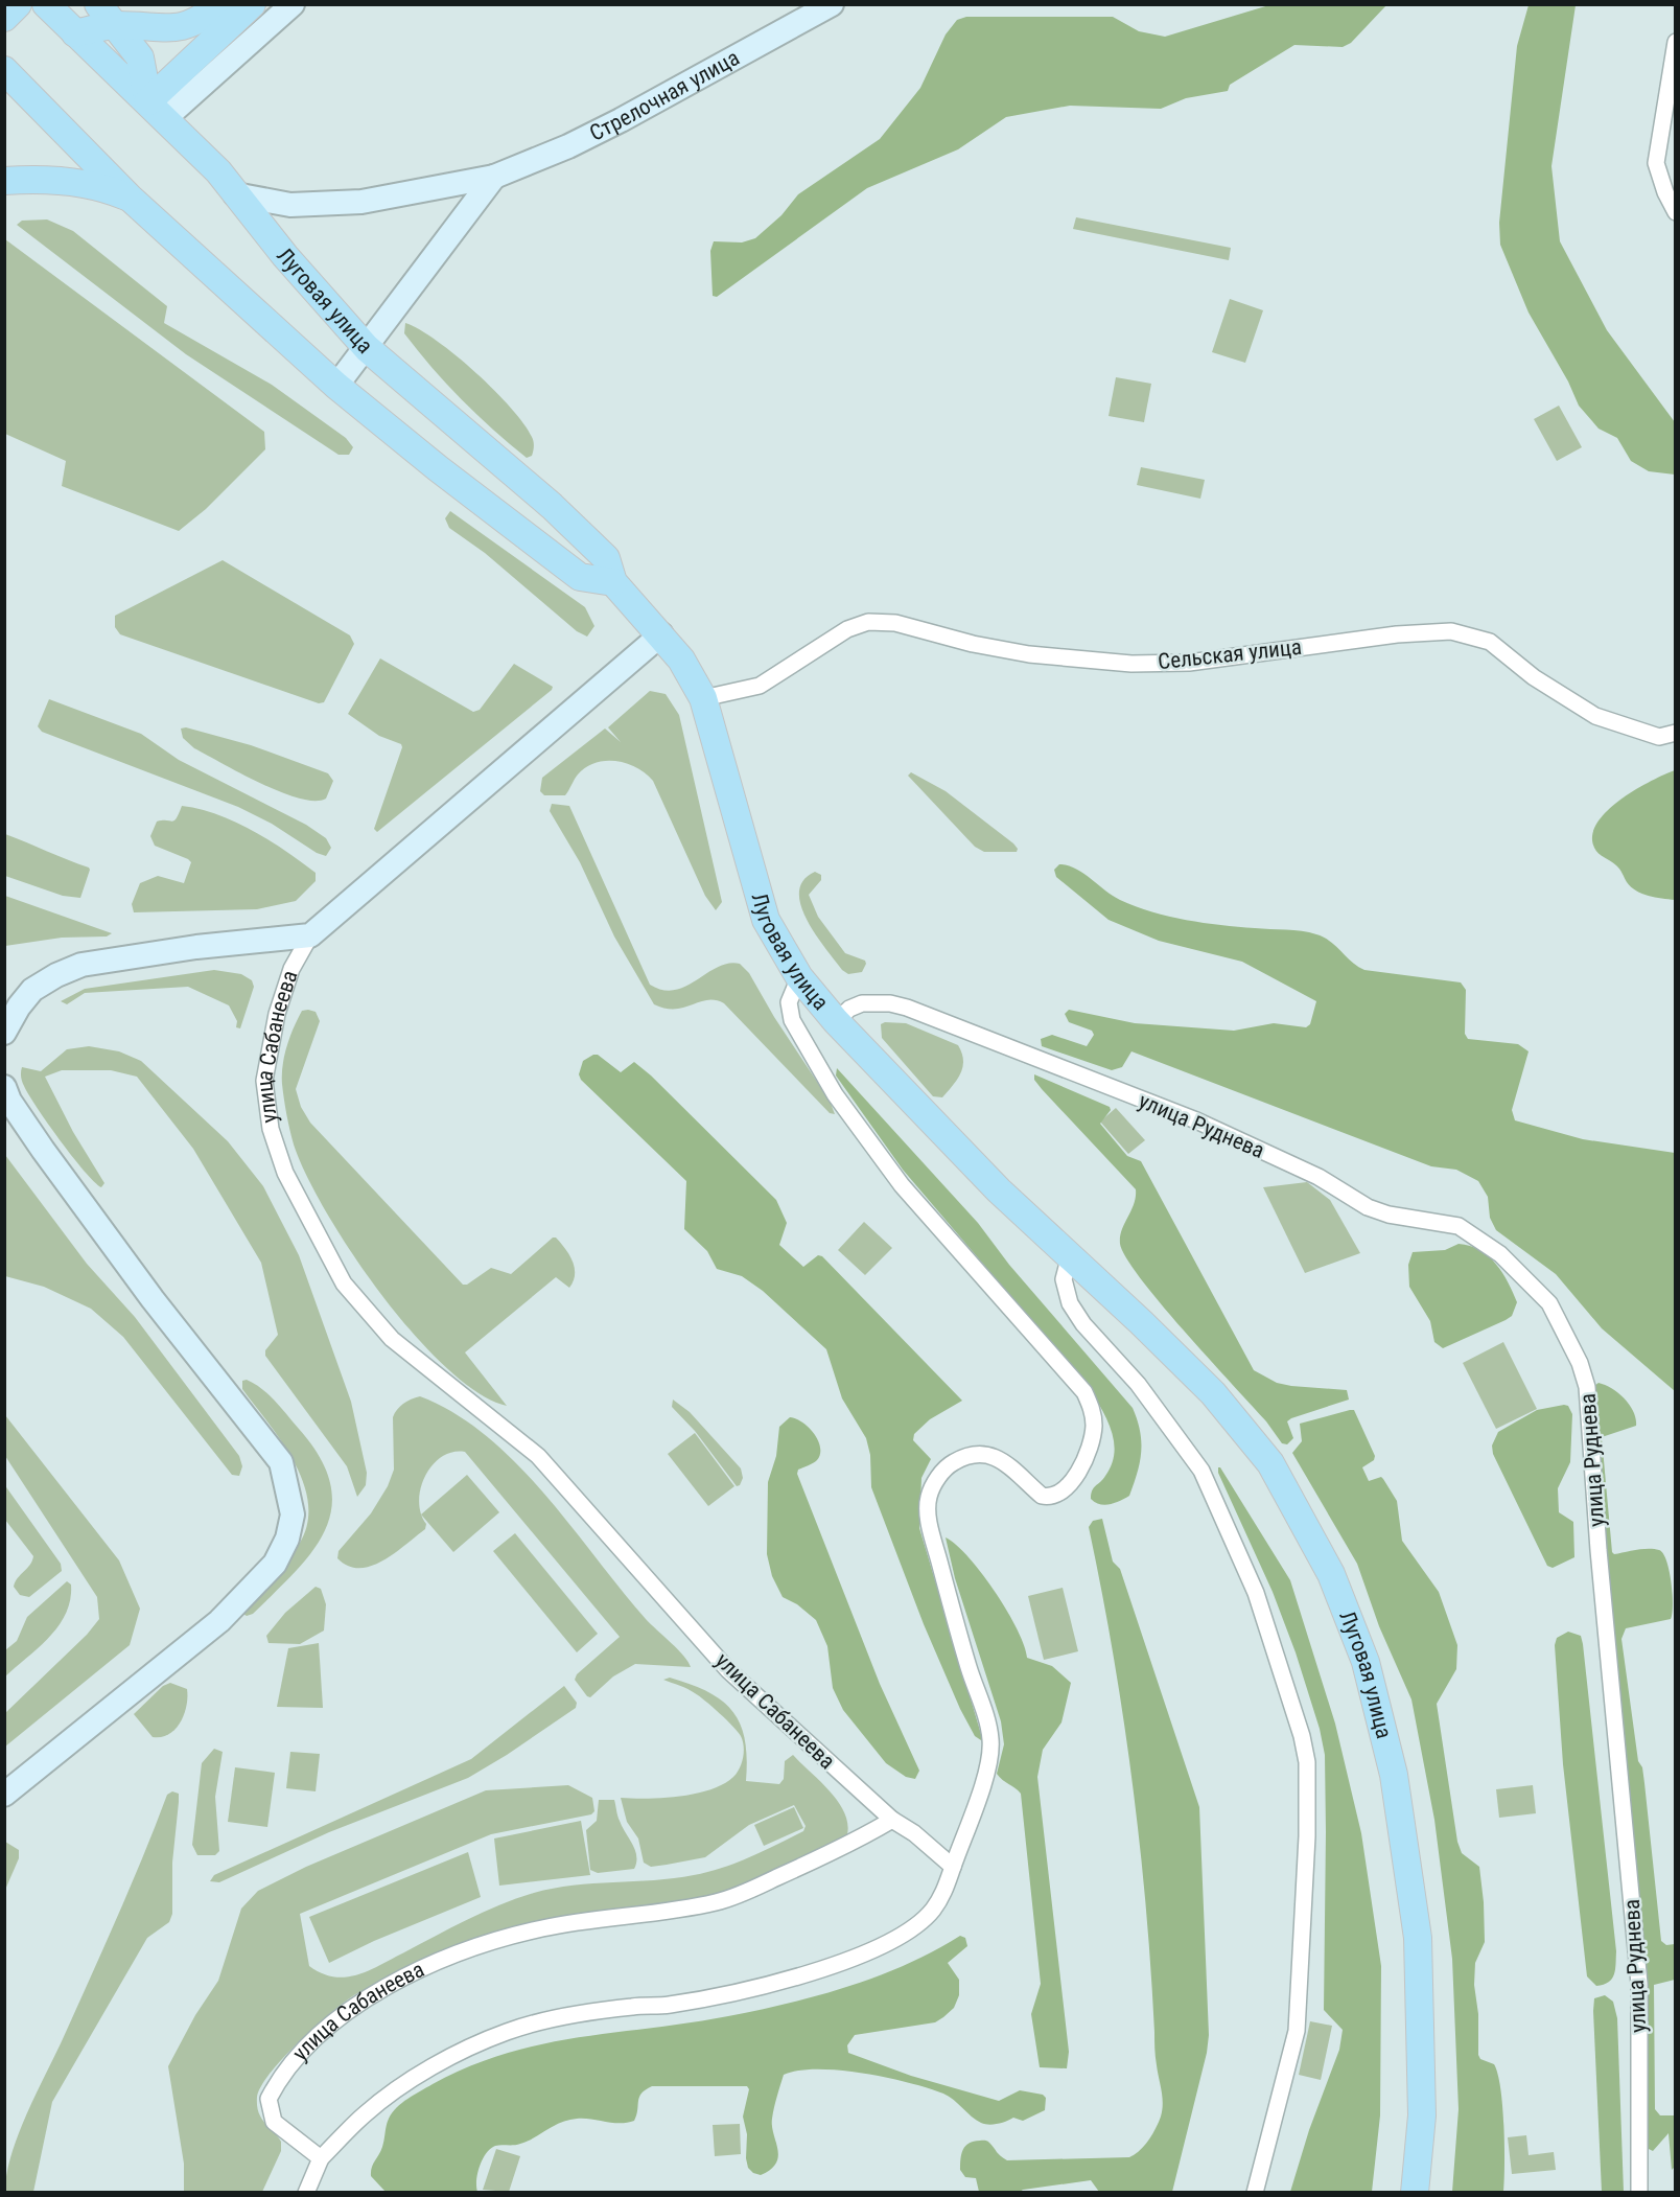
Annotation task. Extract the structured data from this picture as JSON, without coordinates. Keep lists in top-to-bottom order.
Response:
{
  "streets": {
    "main road": ["Луговая улица"],
    "street": [
      "Стрелочная улица",
      "Сельская улица",
      "улица Сабанеева",
      "улица Руднева"
    ]
  },
  "crossings": [
    ["Стрелочная улица", "Луговая улица"],
    ["Луговая улица", "Сельская улица"],
    ["Луговая улица", "улица Сабанеева"],
    ["Луговая улица", "улица Руднева"]
  ]
}
